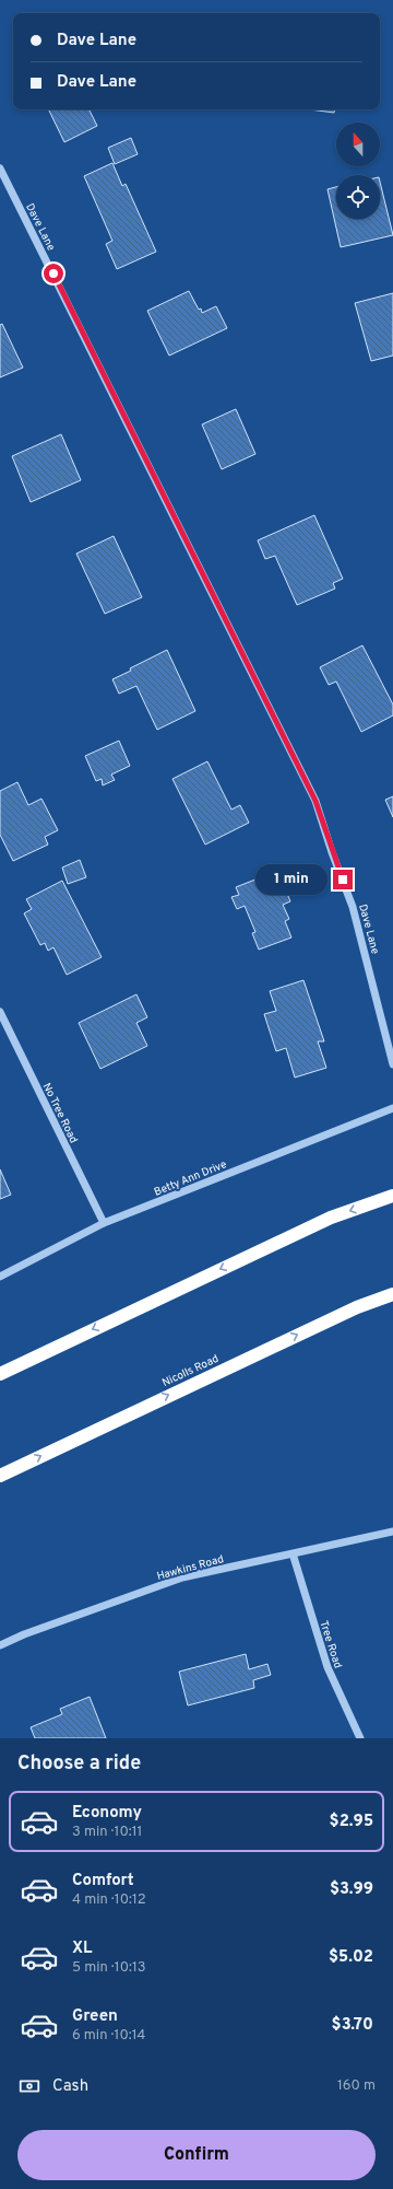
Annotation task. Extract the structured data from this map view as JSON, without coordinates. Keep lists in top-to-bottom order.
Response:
{
  "streets": {
    "highway": ["Nicolls Road"],
    "street": [
      "Dave Lane",
      "No Tree Road",
      "Betty Ann Drive",
      "Hawkins Road",
      "Tree Road"
    ]
  },
  "crossings": [
    ["No Tree Road", "Betty Ann Drive"],
    ["Hawkins Road", "Tree Road"]
  ],
  "north": "top",
  "page": {
    "banner": ["Dave Lane", "Dave Lane"],
    "bubble": "1 min",
    "heading": "Choose a ride",
    "list": [
      {
        "name": "Economy",
        "note": "3 min · 10:11",
        "value": "$2.95"
      },
      {
        "name": "Comfort",
        "note": "4 min · 10:12",
        "value": "$3.99"
      },
      {
        "name": "XL",
        "note": "5 min · 10:13",
        "value": "$5.02"
      },
      {
        "name": "Green",
        "note": "6 min · 10:14",
        "value": "$3.70"
      }
    ],
    "pay": ["Cash", "160 m"],
    "buttons": "Confirm"
  }
}
